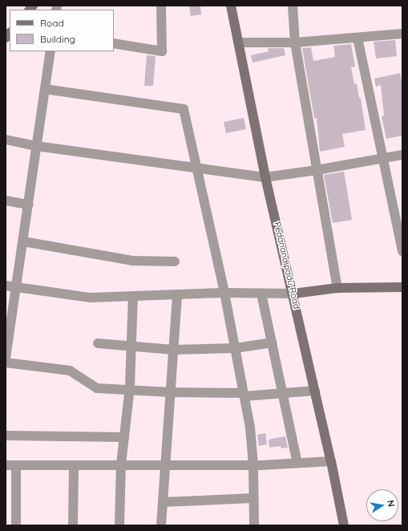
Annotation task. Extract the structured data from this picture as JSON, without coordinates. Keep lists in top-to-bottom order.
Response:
{
  "streets": {
    "main road": ["Pedanandipadu Road"]
  },
  "legend": ["Road", "Building"],
  "north": "right"
}
